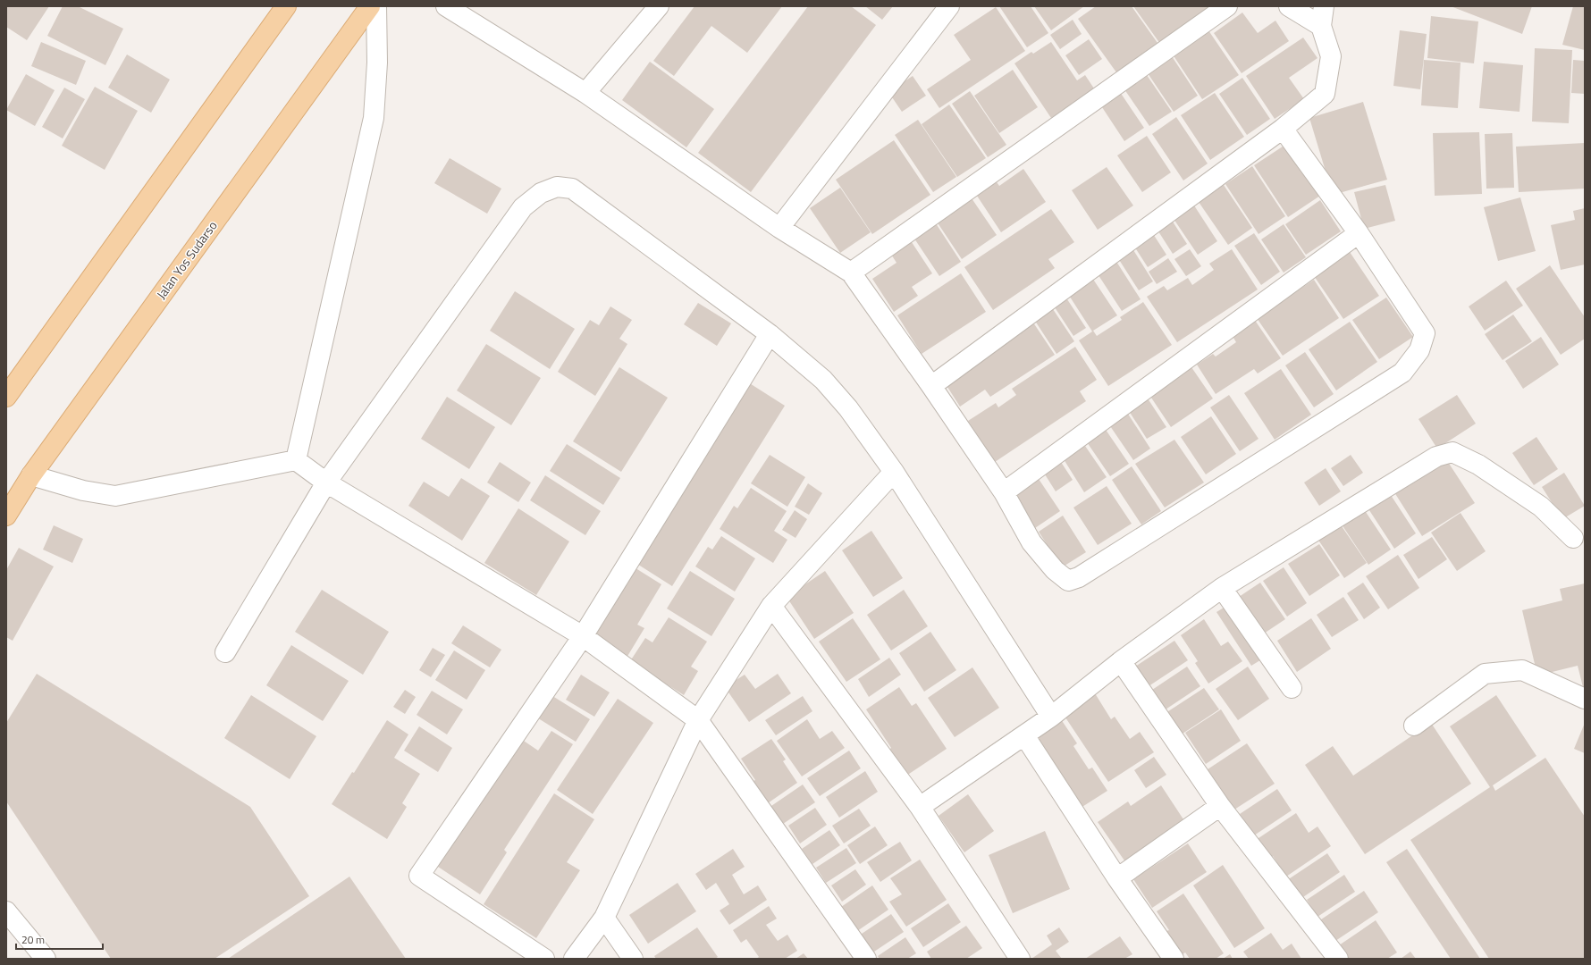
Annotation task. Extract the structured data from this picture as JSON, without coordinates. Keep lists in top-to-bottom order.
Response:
{
  "streets": {
    "main road": ["Jalan Yos Sudarso"]
  },
  "scale_bar": "20 m"
}
